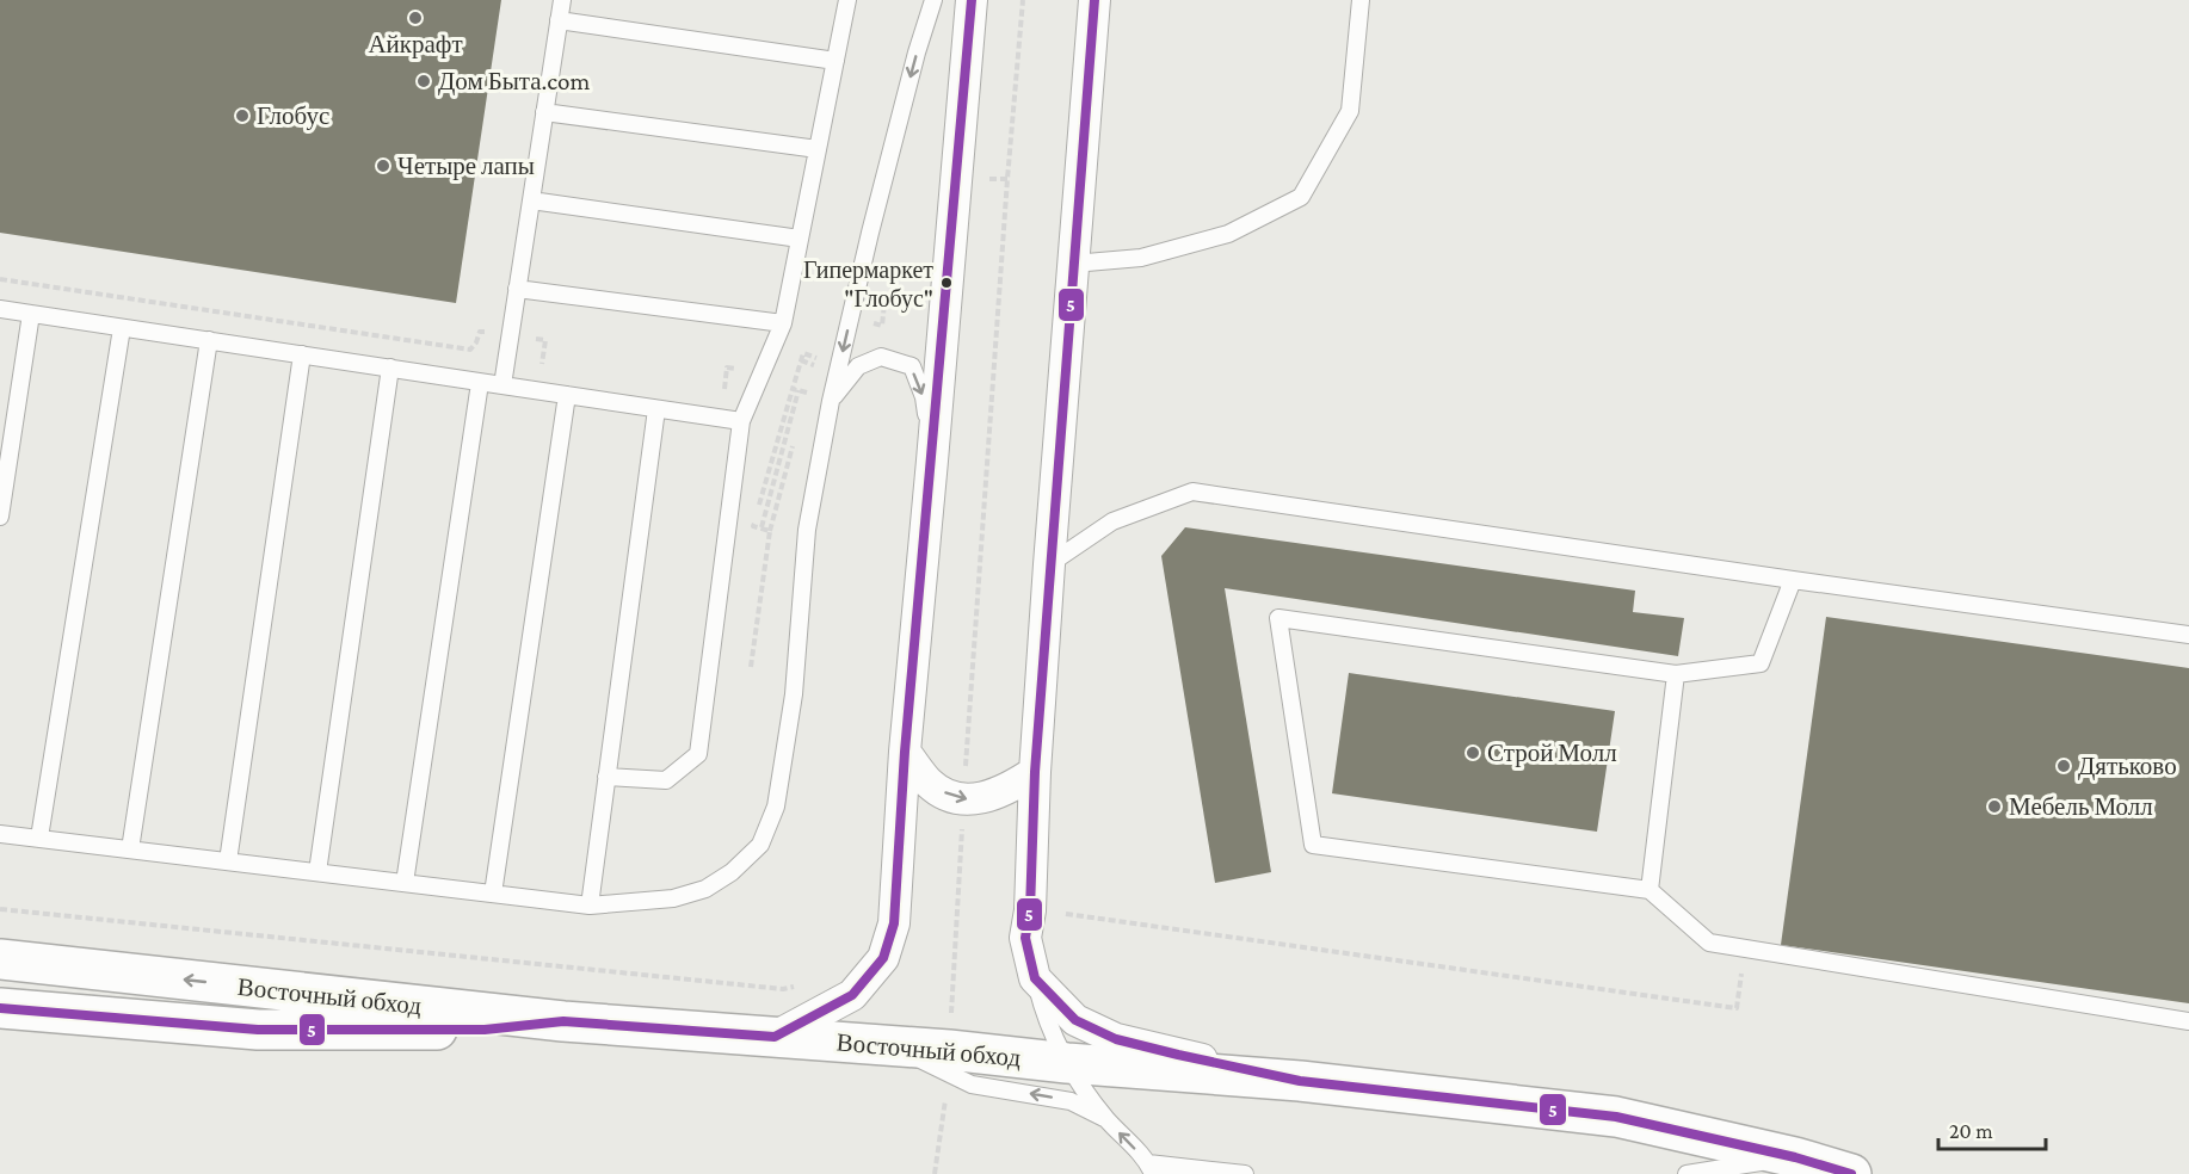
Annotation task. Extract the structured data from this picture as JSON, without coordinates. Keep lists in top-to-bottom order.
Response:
{
  "streets": {
    "main road": ["Восточный обход"]
  },
  "places": [
    "Айкрафт",
    "Дом Быта.com",
    "Глобус",
    "Четыре лапы",
    "Гипермаркет \"Глобус\"",
    "Строй Молл",
    "Дятьково",
    "Мебель Молл"
  ],
  "lines": ["transit line 5"],
  "scale_bar": "20 m"
}
